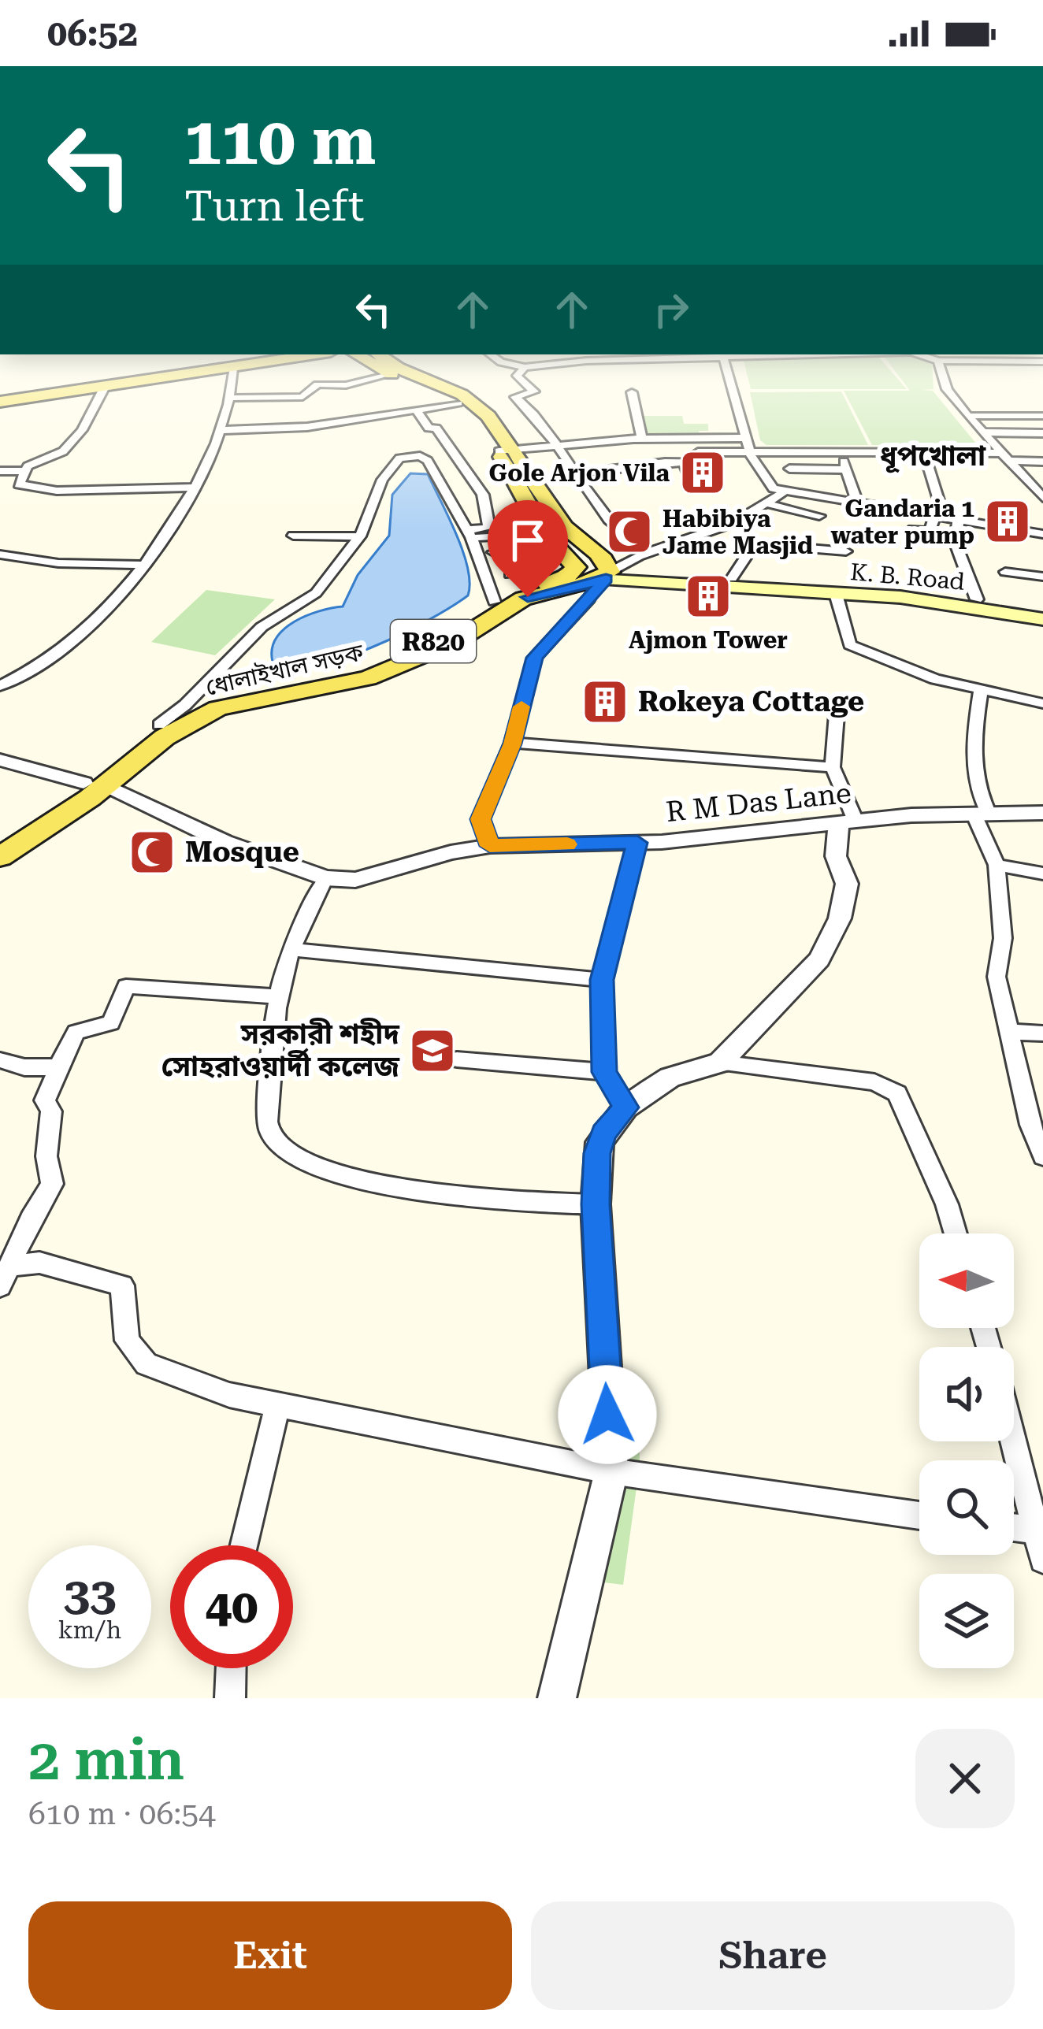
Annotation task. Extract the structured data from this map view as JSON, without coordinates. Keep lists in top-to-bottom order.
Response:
{
  "streets": {
    "main road": ["K. B. Road", "R820", "ধোলাইখাল সড়ক"],
    "street": ["R M Das Lane"]
  },
  "crossings": [
    ["K. B. Road", "ধোলাইখাল সড়ক"],
    ["ধোলাইখাল সড়ক", "R M Das Lane"]
  ],
  "districts": ["ধূপখোলা"],
  "places": {
    "building": [
      "Gole Arjon Vila",
      "Gandaria 1 water pump",
      "Ajmon Tower",
      "Rokeya Cottage"
    ],
    "mosque": ["Habibiya Jame Masjid", "Mosque"],
    "school or university": ["সরকারী শহীদ সোহরাওয়ার্দী কলেজ"]
  },
  "north": "left",
  "page": {
    "status": "06:52",
    "turn": ["110 m", "Turn left"],
    "speed": "33 km/h",
    "limit": "40",
    "heading": ["2 min", "610 m · 06:54"],
    "buttons": ["Exit", "Share"]
  }
}
